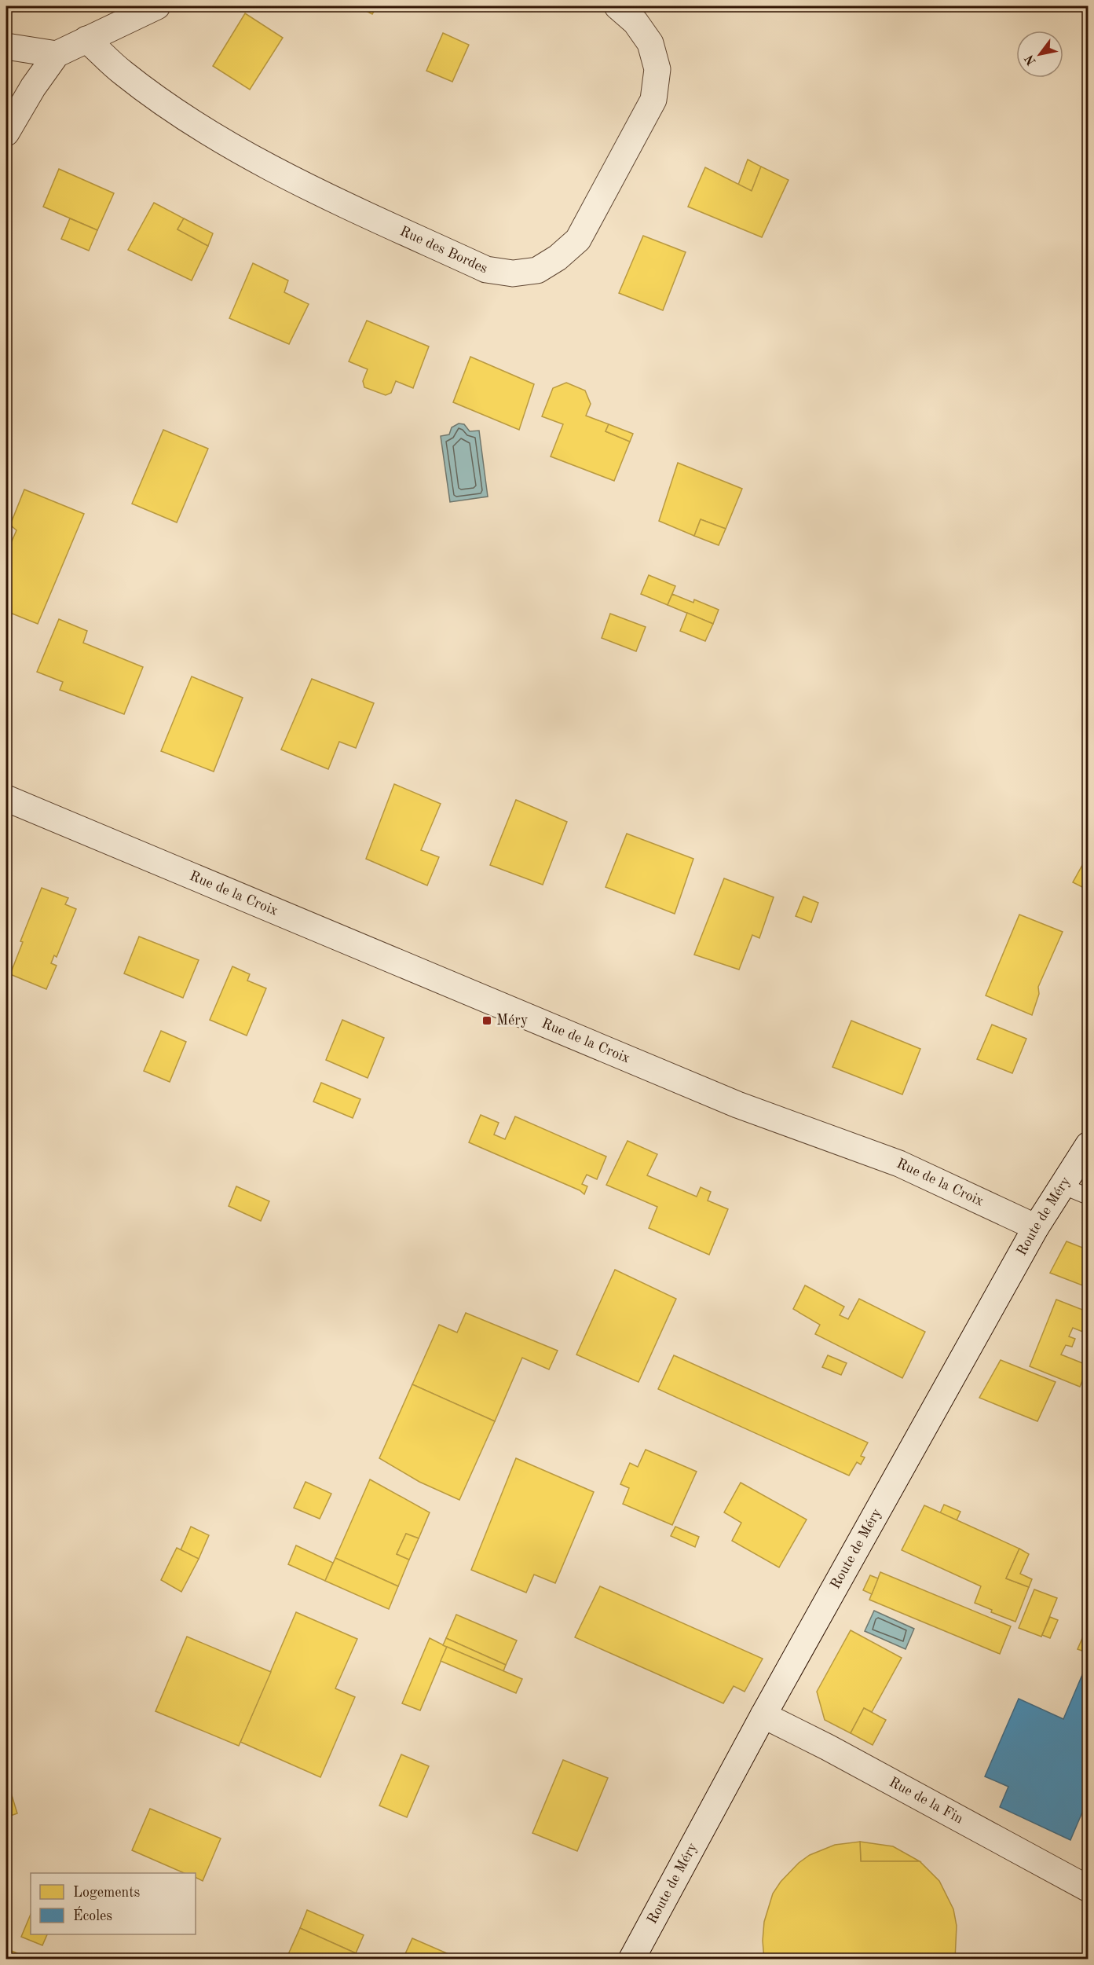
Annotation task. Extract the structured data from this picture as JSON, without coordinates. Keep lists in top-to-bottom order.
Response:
{
  "streets": {
    "street": [
      "Rue des Bordes",
      "Rue de la Croix",
      "Route de Méry",
      "Rue de la Fin"
    ]
  },
  "crossings": [
    ["Rue de la Croix", "Route de Méry"],
    ["Route de Méry", "Rue de la Fin"]
  ],
  "places": {
    "transit": ["Méry"]
  },
  "legend": ["Logements", "Écoles"],
  "north": "bottom left"
}
